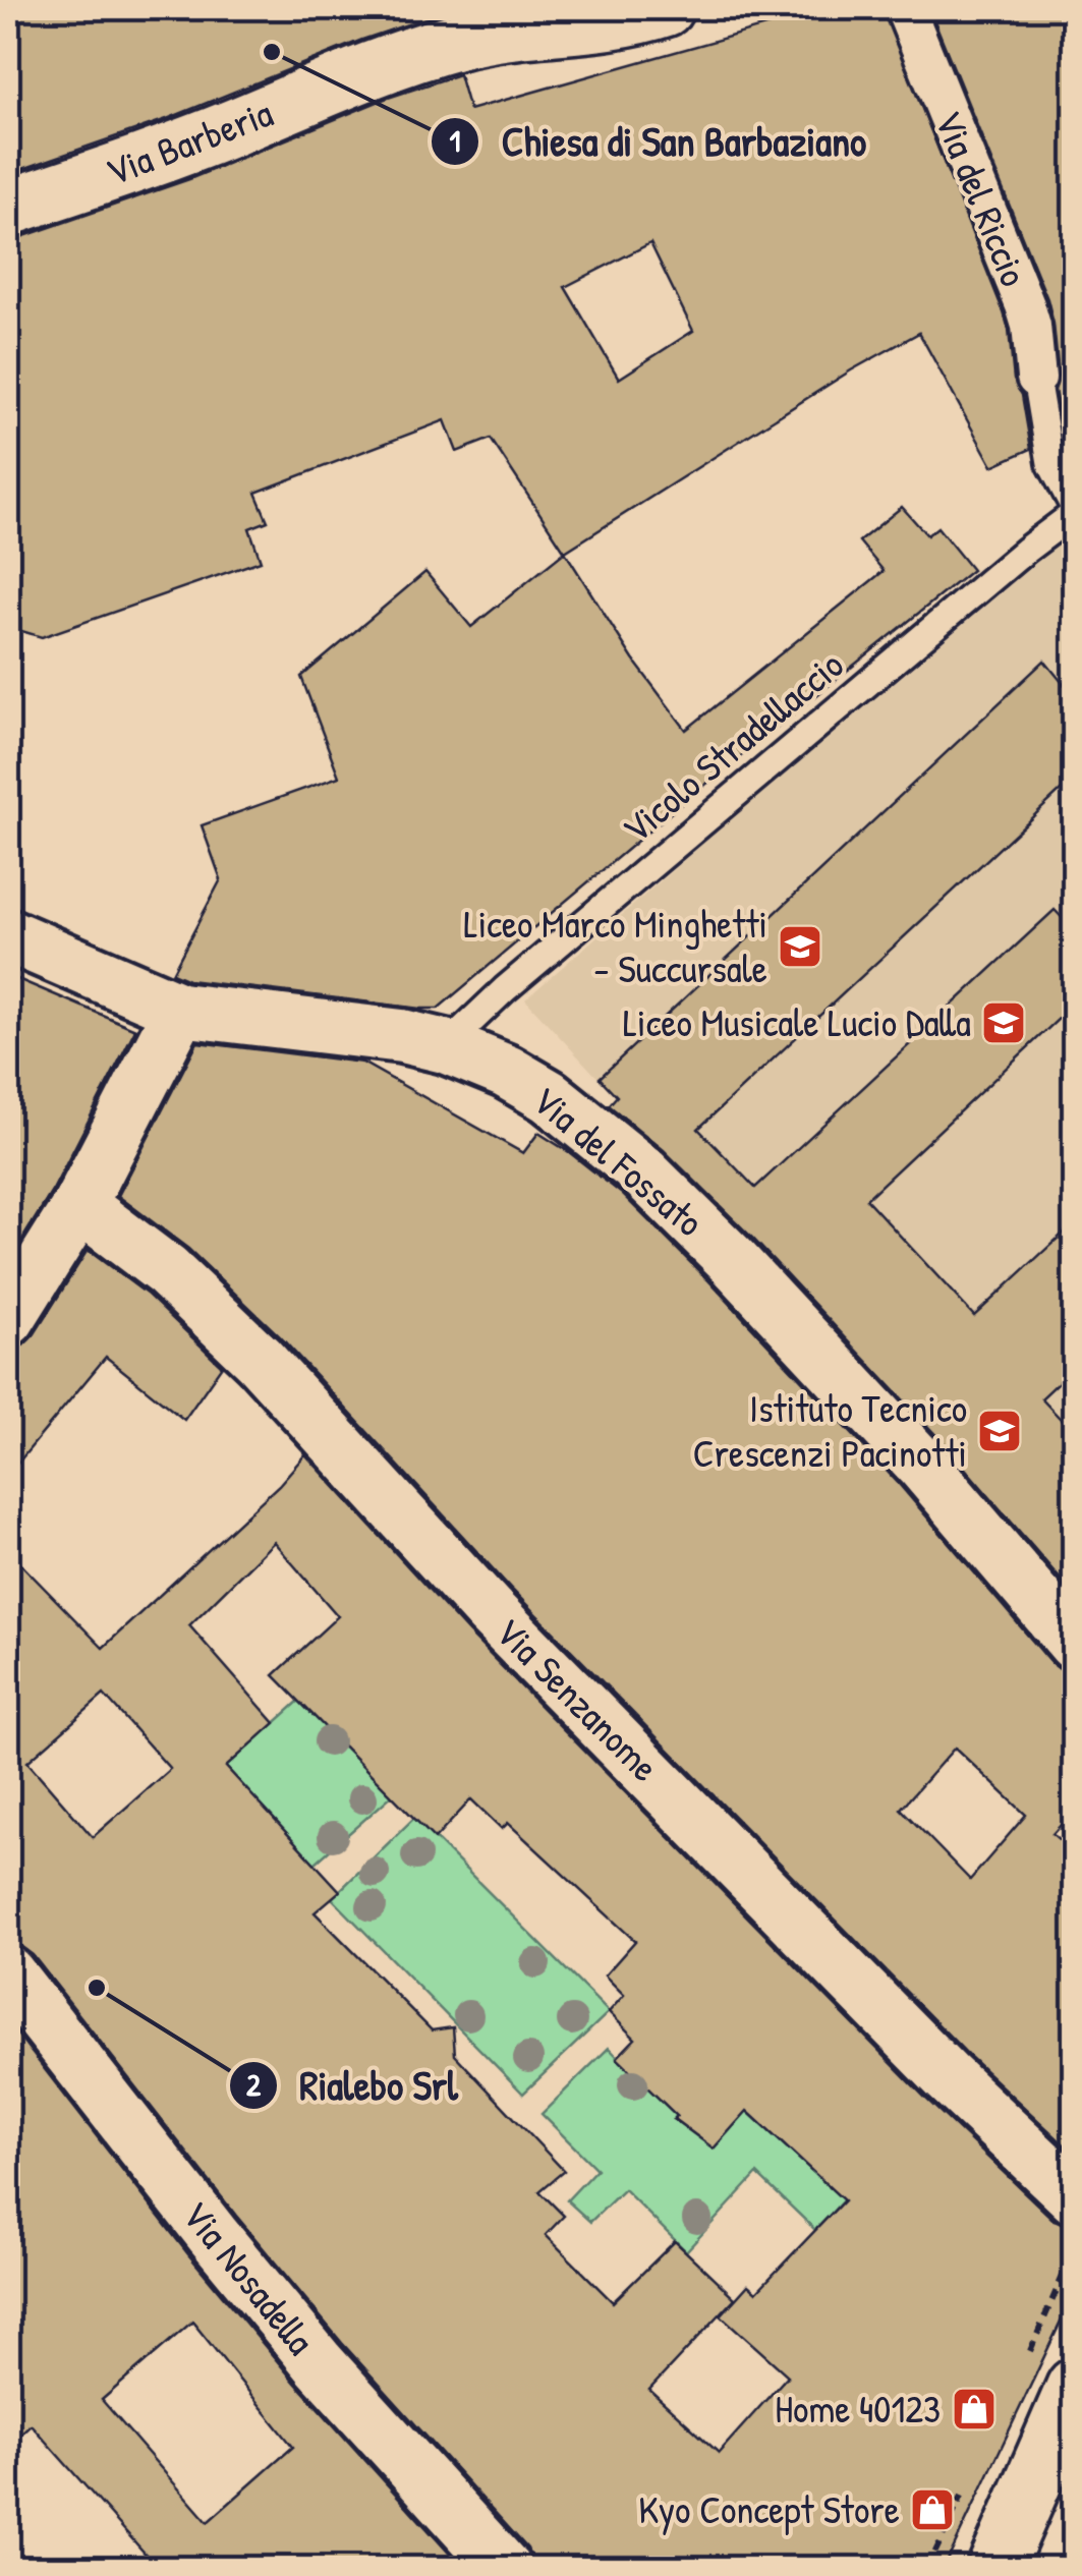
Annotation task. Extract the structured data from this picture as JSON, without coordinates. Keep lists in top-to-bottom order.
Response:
{
  "streets": {
    "street": [
      "Via Barberia",
      "Via del Riccio",
      "Via del Fossato",
      "Via Senzanome",
      "Via Nosadella"
    ],
    "lane": ["Vicolo Stradellaccio"]
  },
  "crossings": [
    ["Via del Riccio", "Vicolo Stradellaccio"],
    ["Vicolo Stradellaccio", "Via del Fossato"]
  ],
  "places": {
    "other": ["Chiesa di San Barbaziano", "Rialebo Srl"],
    "school or university": ["Liceo Marco Minghetti - Succursale", "Liceo Musicale Lucio Dalla", "Istituto Tecnico Crescenzi Pacinotti"],
    "shop": ["Home 40123", "Kyo Concept Store"]
  }
}
